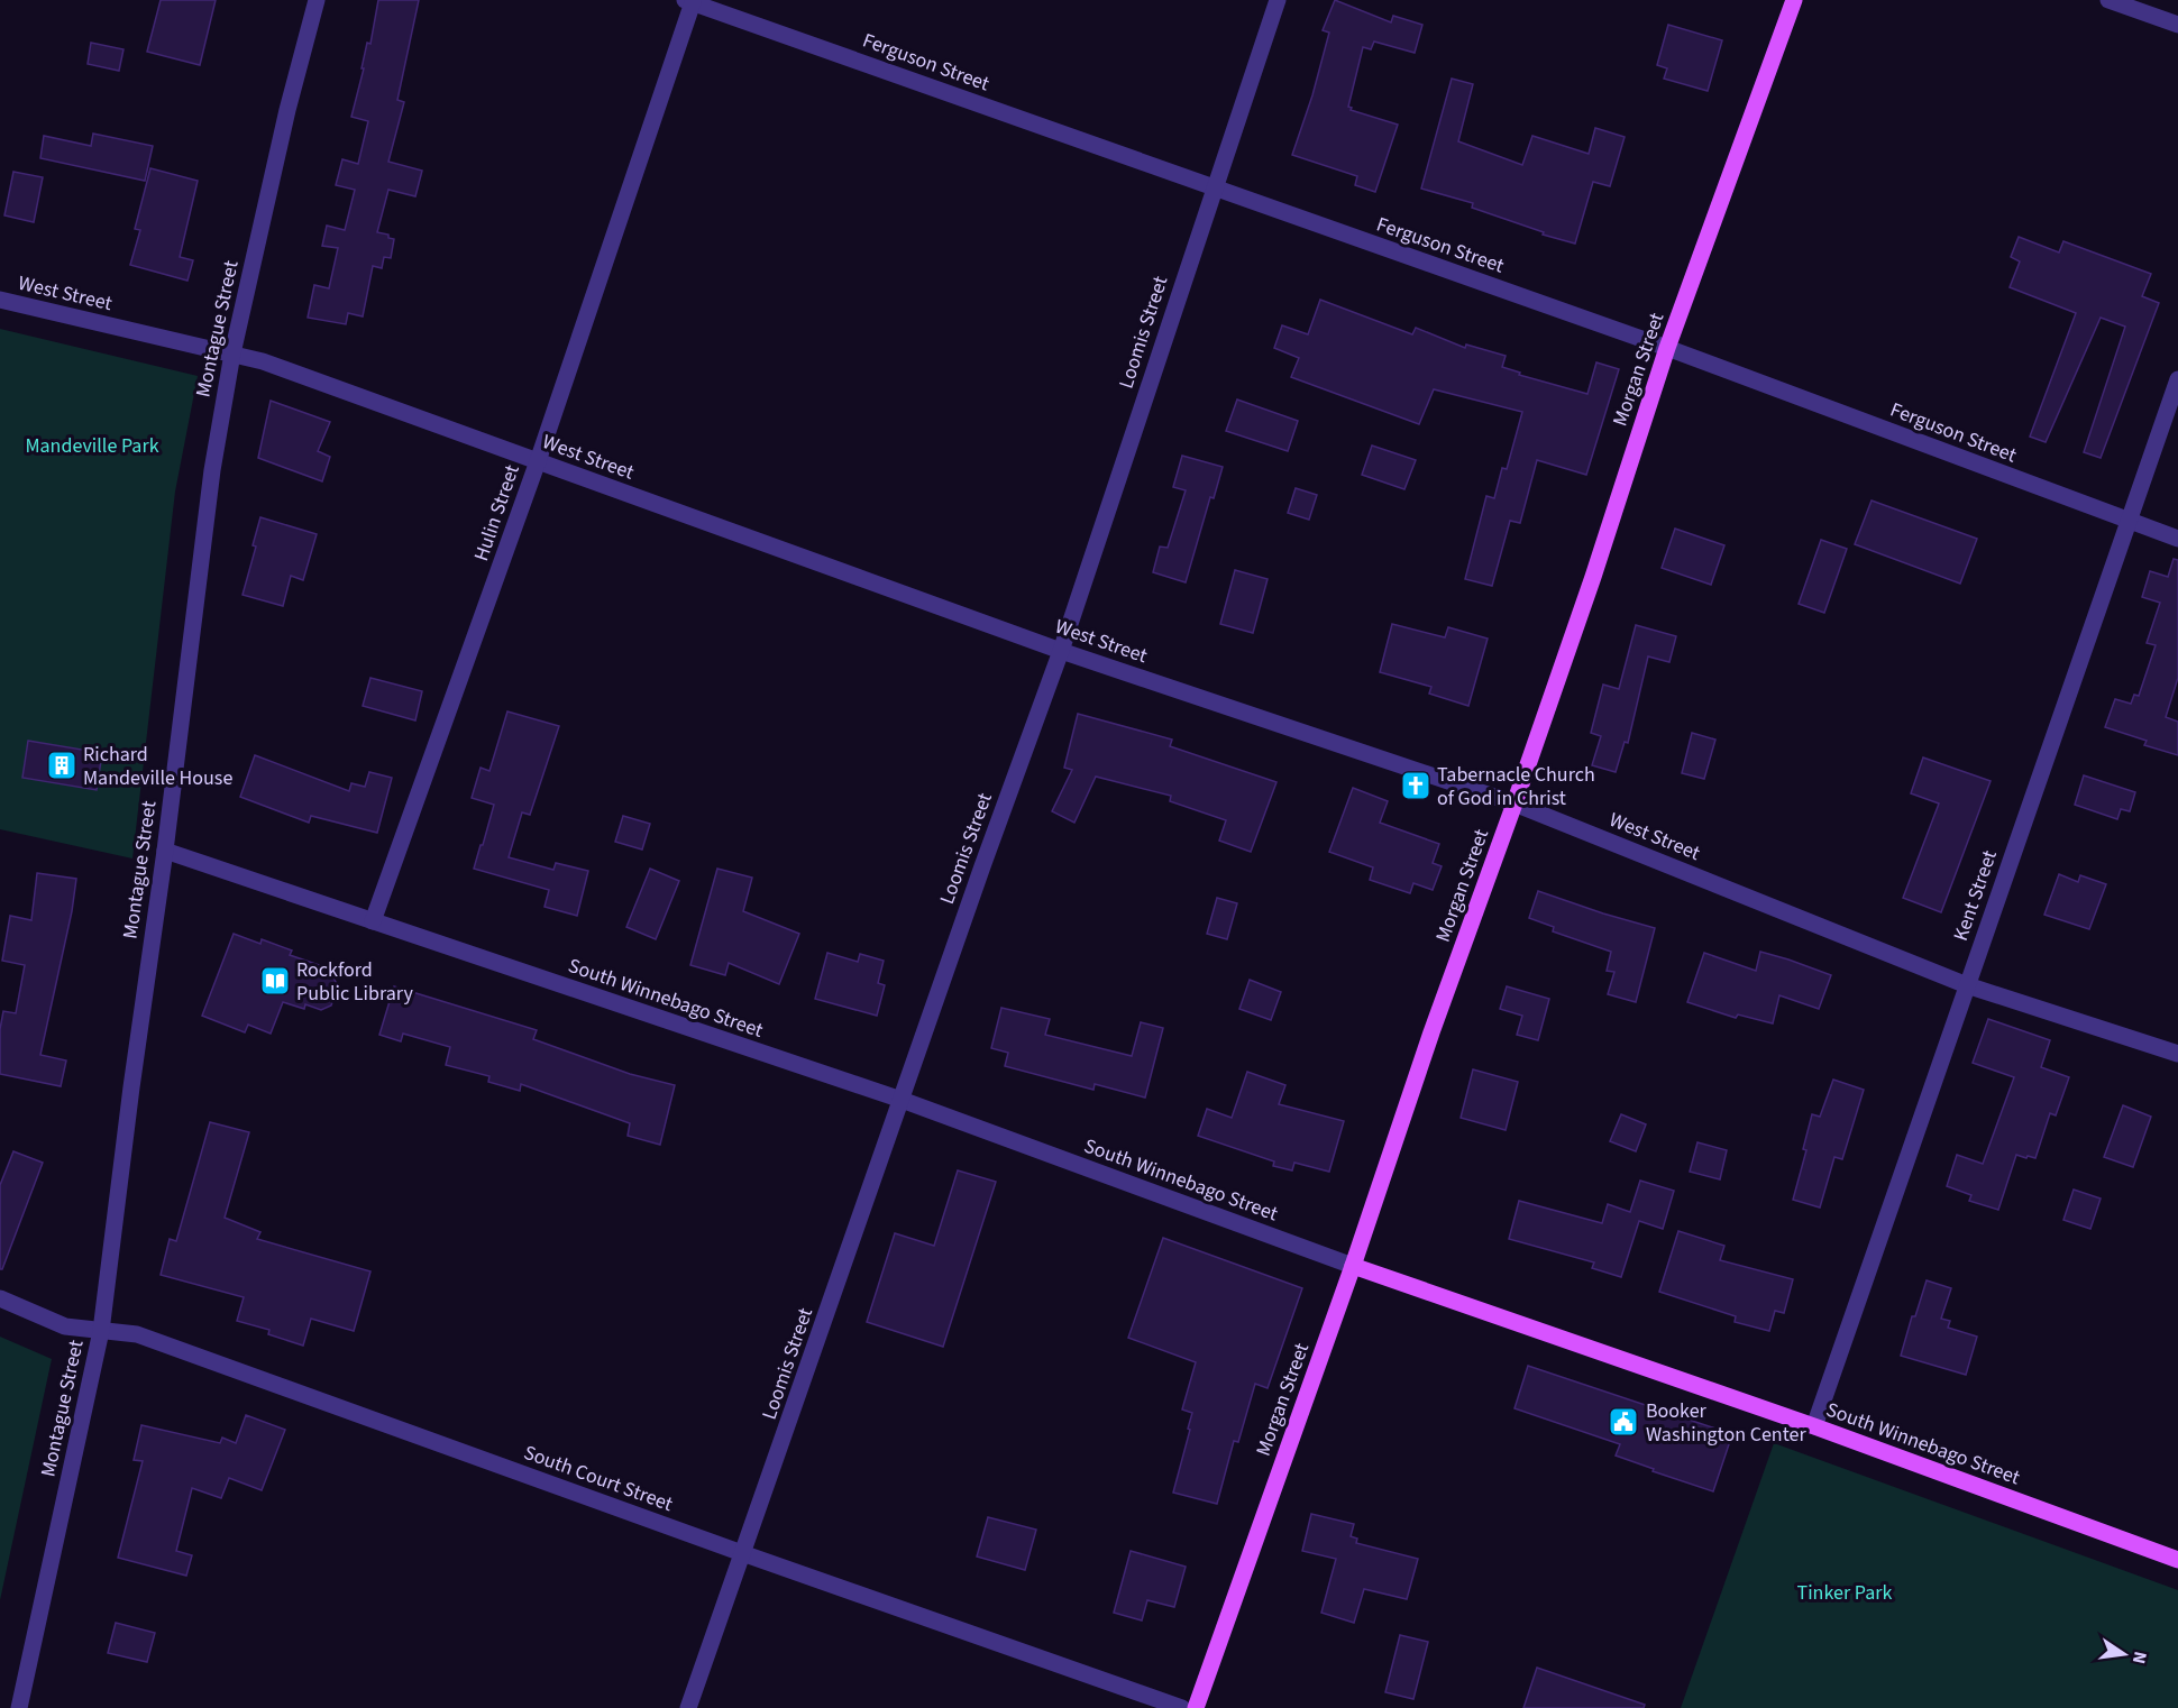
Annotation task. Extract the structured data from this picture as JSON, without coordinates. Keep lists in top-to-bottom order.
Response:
{
  "streets": {
    "main road": ["Morgan Street", "South Winnebago Street"],
    "street": [
      "Ferguson Street",
      "West Street",
      "Montague Street",
      "Loomis Street",
      "Hulin Street",
      "Kent Street",
      "South Court Street"
    ]
  },
  "crossings": [
    ["Ferguson Street", "Loomis Street"],
    ["Ferguson Street", "Morgan Street"],
    ["Ferguson Street", "Hulin Street"],
    ["Ferguson Street", "Kent Street"],
    ["West Street", "Montague Street"],
    ["West Street", "Loomis Street"],
    ["West Street", "Morgan Street"],
    ["West Street", "Hulin Street"],
    ["West Street", "Kent Street"],
    ["Montague Street", "South Winnebago Street"],
    ["Montague Street", "South Court Street"],
    ["Loomis Street", "South Winnebago Street"],
    ["Loomis Street", "South Court Street"],
    ["Morgan Street", "South Winnebago Street"],
    ["Hulin Street", "South Winnebago Street"],
    ["Kent Street", "South Winnebago Street"]
  ],
  "parks": ["Mandeville Park", "Tinker Park"],
  "places": {
    "building": ["Richard Mandeville House"],
    "church": ["Tabernacle Church of God in Christ"],
    "library": ["Rockford Public Library"],
    "public building": ["Booker Washington Center"]
  },
  "north": "right"
}
